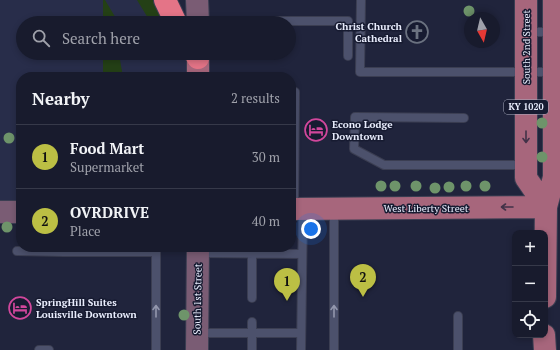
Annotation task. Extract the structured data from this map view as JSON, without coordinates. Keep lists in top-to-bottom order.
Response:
{
  "streets": {
    "main road": ["South 2nd Street", "KY 1020", "West Liberty Street"],
    "street": ["South 1st Street"]
  },
  "crossings": [
    ["South 2nd Street", "KY 1020"],
    ["South 2nd Street", "West Liberty Street"],
    ["KY 1020", "West Liberty Street"]
  ],
  "one_way": ["West Liberty Street"],
  "places": {
    "church": ["Christ Church Cathedral"],
    "hotel": ["Econo Lodge Downtown", "SpringHill Suites Louisville Downtown"]
  },
  "north": "bottom",
  "page": {
    "search": "Search here",
    "heading": ["Nearby", "2 results"],
    "list": [
      {
        "mark": "1",
        "name": "Food Mart",
        "note": "Supermarket",
        "value": "30 m"
      },
      {
        "mark": "2",
        "name": "OVRDRIVE",
        "note": "Place",
        "value": "40 m"
      }
    ],
    "map_buttons": ["+", "−"],
    "pins": ["2", "1"]
  }
}
